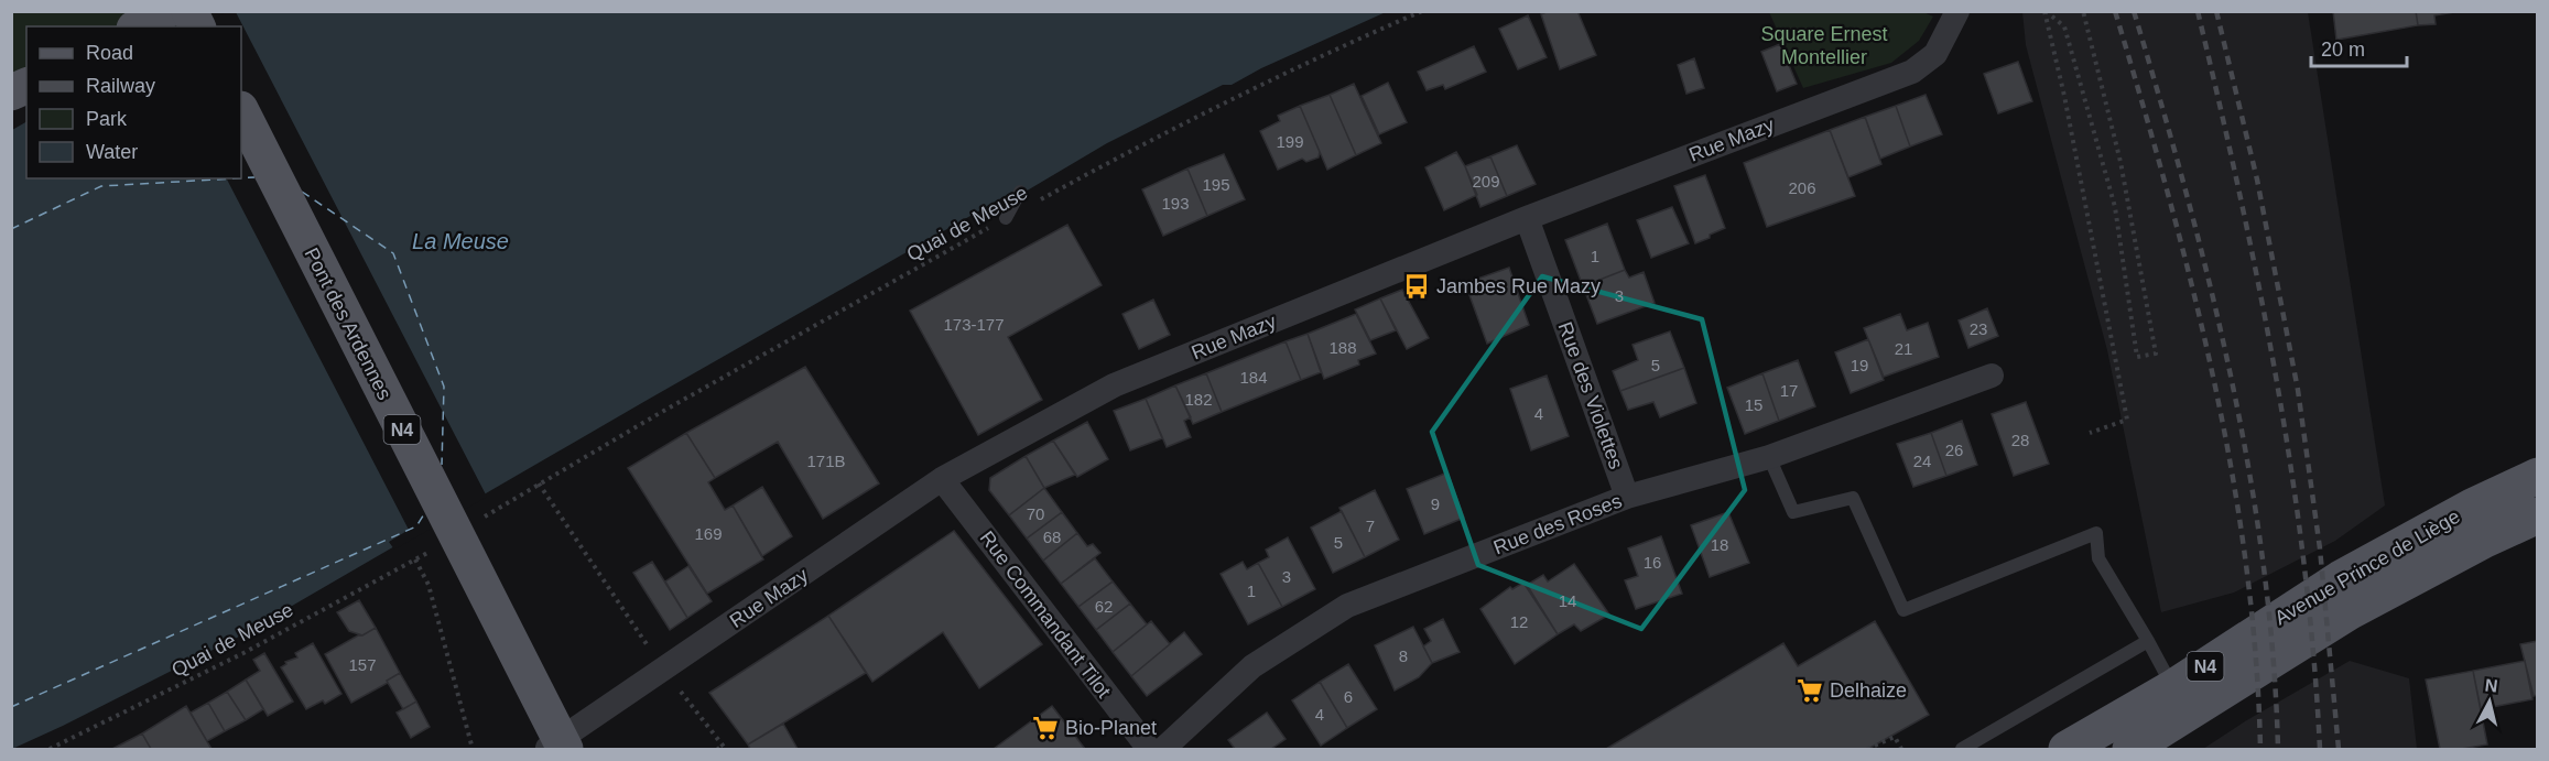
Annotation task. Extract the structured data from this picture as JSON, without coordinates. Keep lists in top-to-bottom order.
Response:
{
  "streets": {
    "main road": ["Pont des Ardennes", "N4", "Avenue Prince de Liège"],
    "street": [
      "Rue Mazy",
      "Rue des Violettes",
      "Rue des Roses",
      "Rue Commandant Tilot"
    ],
    "path": ["Quai de Meuse"]
  },
  "crossings": [
    ["Rue Mazy", "Quai de Meuse"],
    ["Rue Mazy", "Rue des Violettes"],
    ["Rue Mazy", "Rue Commandant Tilot"],
    ["Rue des Violettes", "Rue des Roses"]
  ],
  "water": ["La Meuse"],
  "parks": ["Square Ernest Montellier"],
  "places": {
    "bus stop": ["Jambes Rue Mazy"],
    "supermarket": ["Delhaize", "Bio-Planet"]
  },
  "house_numbers": [
    "199",
    "209",
    "195",
    "206",
    "193",
    "1",
    "3",
    "173-177",
    "23",
    "188",
    "21",
    "5",
    "19",
    "184",
    "17",
    "182",
    "15",
    "4",
    "28",
    "26",
    "171B",
    "24",
    "9",
    "70",
    "7",
    "169",
    "68",
    "5",
    "18",
    "16",
    "3",
    "1",
    "14",
    "62",
    "12",
    "8",
    "157",
    "6",
    "4"
  ],
  "legend": [
    "Road",
    "Railway",
    "Park",
    "Water"
  ],
  "scale_bar": "20 m",
  "north": "top"
}
